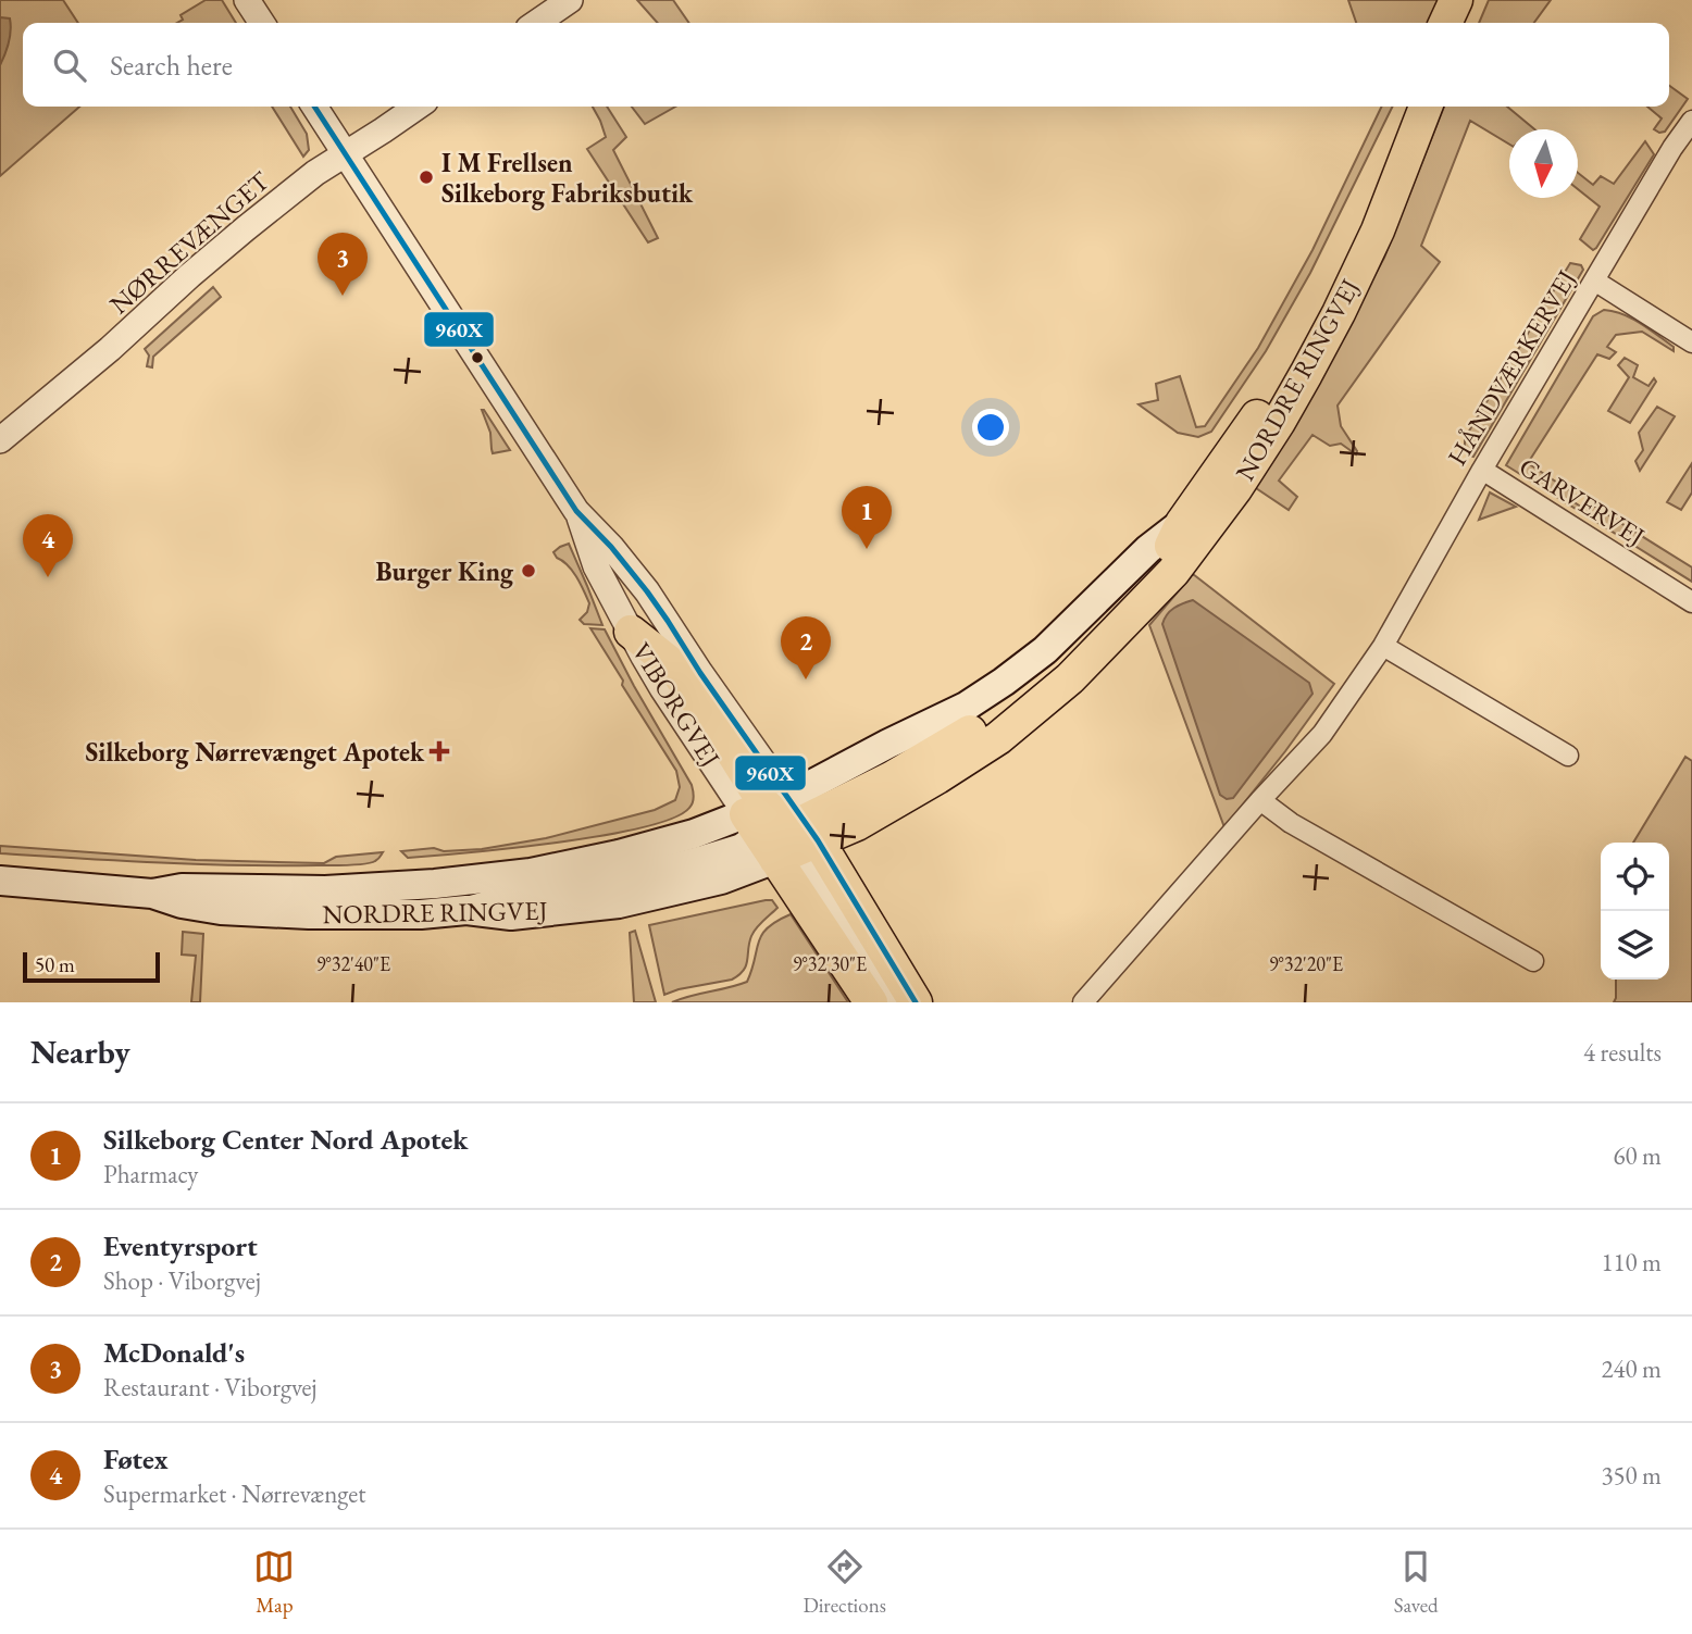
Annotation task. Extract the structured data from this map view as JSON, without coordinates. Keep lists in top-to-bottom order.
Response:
{
  "streets": {
    "main road": ["NORDRE RINGVEJ", "VIBORGVEJ"],
    "street": ["NØRREVÆNGET", "HÅNDVÆRKERVEJ", "GARVERVEJ"]
  },
  "crossings": [
    ["NØRREVÆNGET", "VIBORGVEJ"],
    ["HÅNDVÆRKERVEJ", "GARVERVEJ"],
    ["NORDRE RINGVEJ", "VIBORGVEJ"]
  ],
  "places": {
    "other": ["I M Frellsen Silkeborg Fabriksbutik", "Burger King"],
    "health": ["Silkeborg Nørrevænget Apotek"]
  },
  "lines": ["transit line 960X"],
  "scale_bar": "50 m",
  "north": "bottom",
  "page": {
    "search": "Search here",
    "pins": [
      "3",
      "1",
      "4",
      "2"
    ],
    "scale": "50 m",
    "heading": ["Nearby", "4 results"],
    "list": [
      {
        "mark": "1",
        "name": "Silkeborg Center Nord Apotek",
        "note": "Pharmacy",
        "value": "60 m"
      },
      {
        "mark": "2",
        "name": "Eventyrsport",
        "note": "Shop · Viborgvej",
        "value": "110 m"
      },
      {
        "mark": "3",
        "name": "McDonald's",
        "note": "Restaurant · Viborgvej",
        "value": "240 m"
      },
      {
        "mark": "4",
        "name": "Føtex",
        "note": "Supermarket · Nørrevænget",
        "value": "350 m"
      }
    ],
    "nav": ["Map", "Directions", "Saved"]
  },
  "coordinates": ["9°32'40\"E", "9°32'30\"E", "9°32'20\"E"]
}
